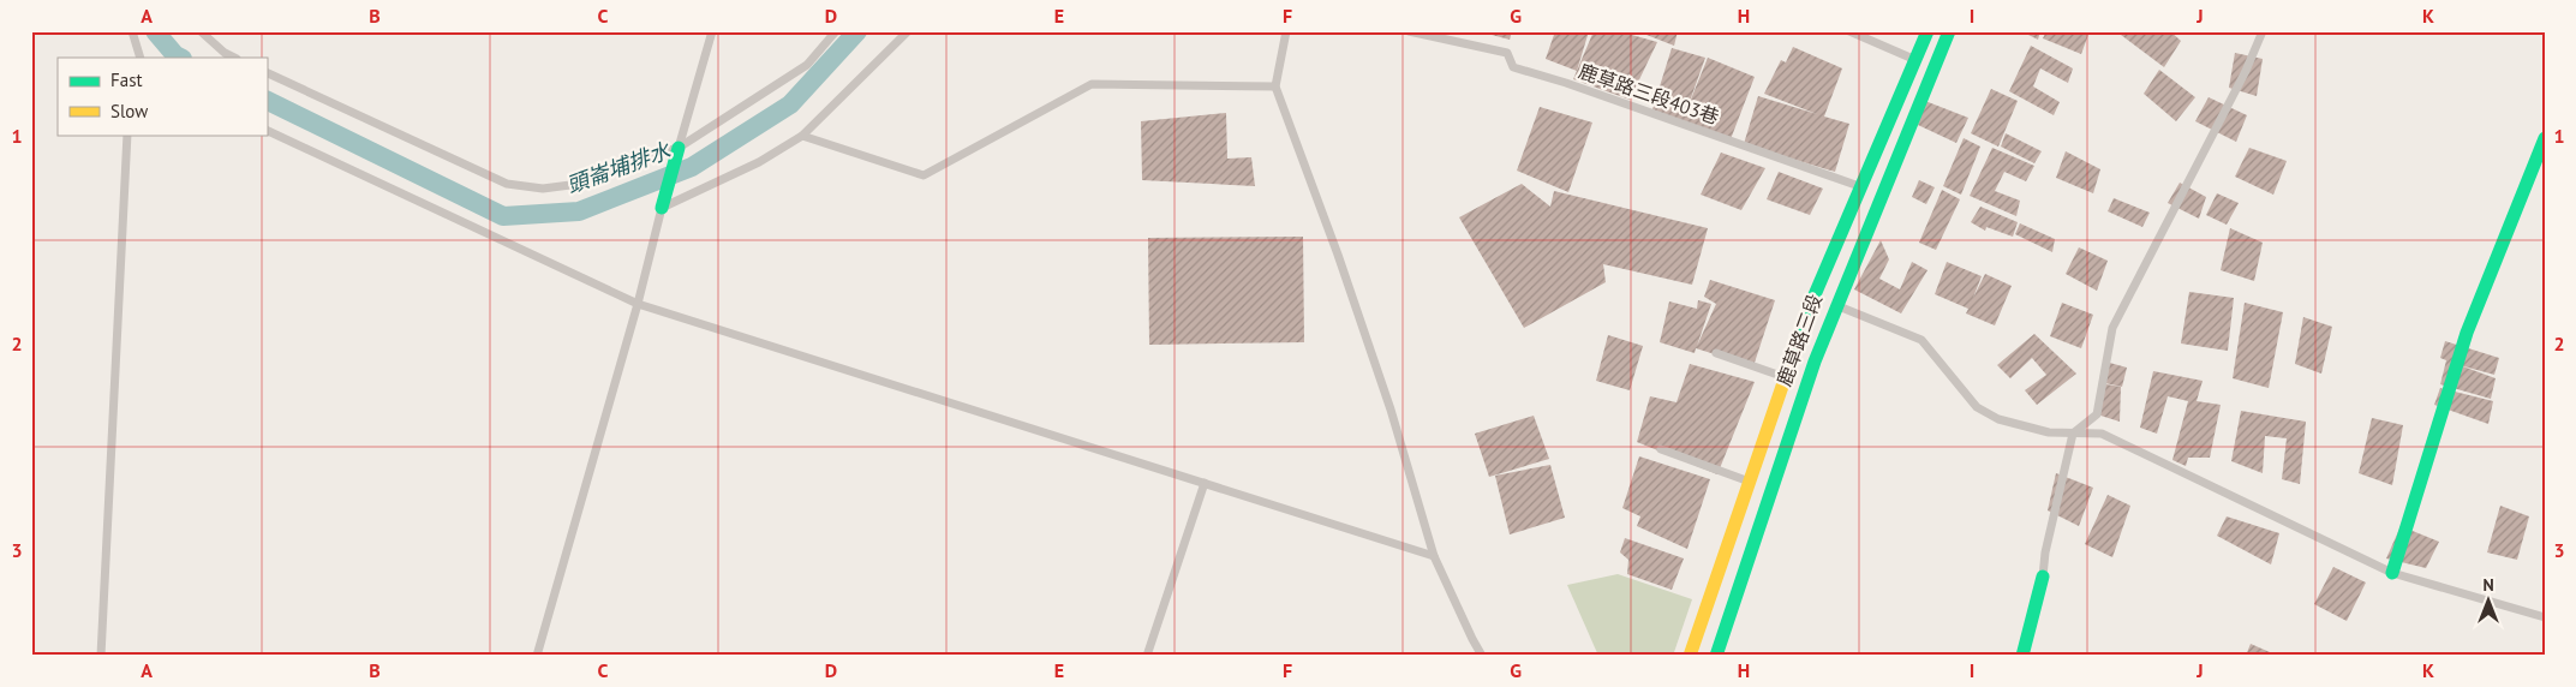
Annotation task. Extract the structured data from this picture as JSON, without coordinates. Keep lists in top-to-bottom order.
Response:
{
  "streets": {
    "main road": ["鹿草路三段"],
    "lane": ["鹿草路三段403巷"]
  },
  "crossings": [
    ["鹿草路三段403巷", "鹿草路三段"]
  ],
  "water": ["頭崙埔排水"],
  "legend": ["Fast", "Slow"],
  "north": "top",
  "grid": {
    "columns": [
      "A",
      "B",
      "C",
      "D",
      "E",
      "F",
      "G",
      "H",
      "I",
      "J",
      "K"
    ],
    "rows": ["1", "2", "3"]
  }
}
